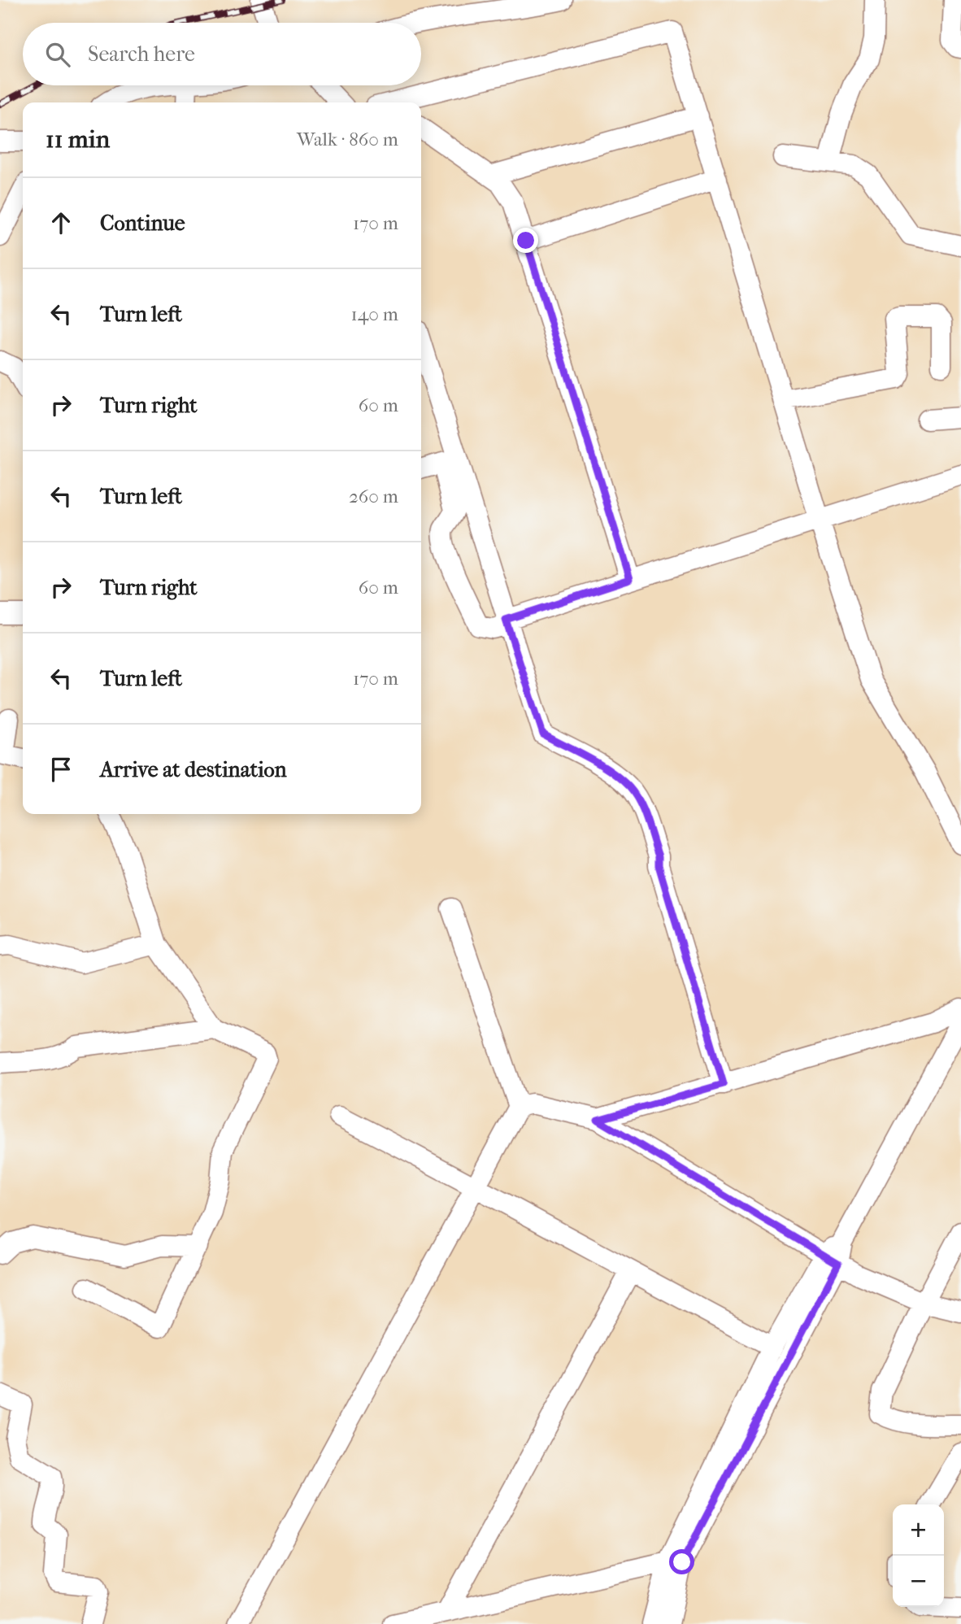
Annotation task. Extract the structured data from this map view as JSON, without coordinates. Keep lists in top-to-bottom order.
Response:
{
  "page": {
    "search": "Search here",
    "heading": ["11 min", "Walk · 860 m"],
    "list": [
      ["Continue", "170 m"],
      ["Turn left", "140 m"],
      ["Turn right", "60 m"],
      ["Turn left", "260 m"],
      ["Turn right", "60 m"],
      ["Turn left", "170 m"],
      "Arrive at destination"
    ],
    "map_buttons": ["+", "−"]
  }
}
